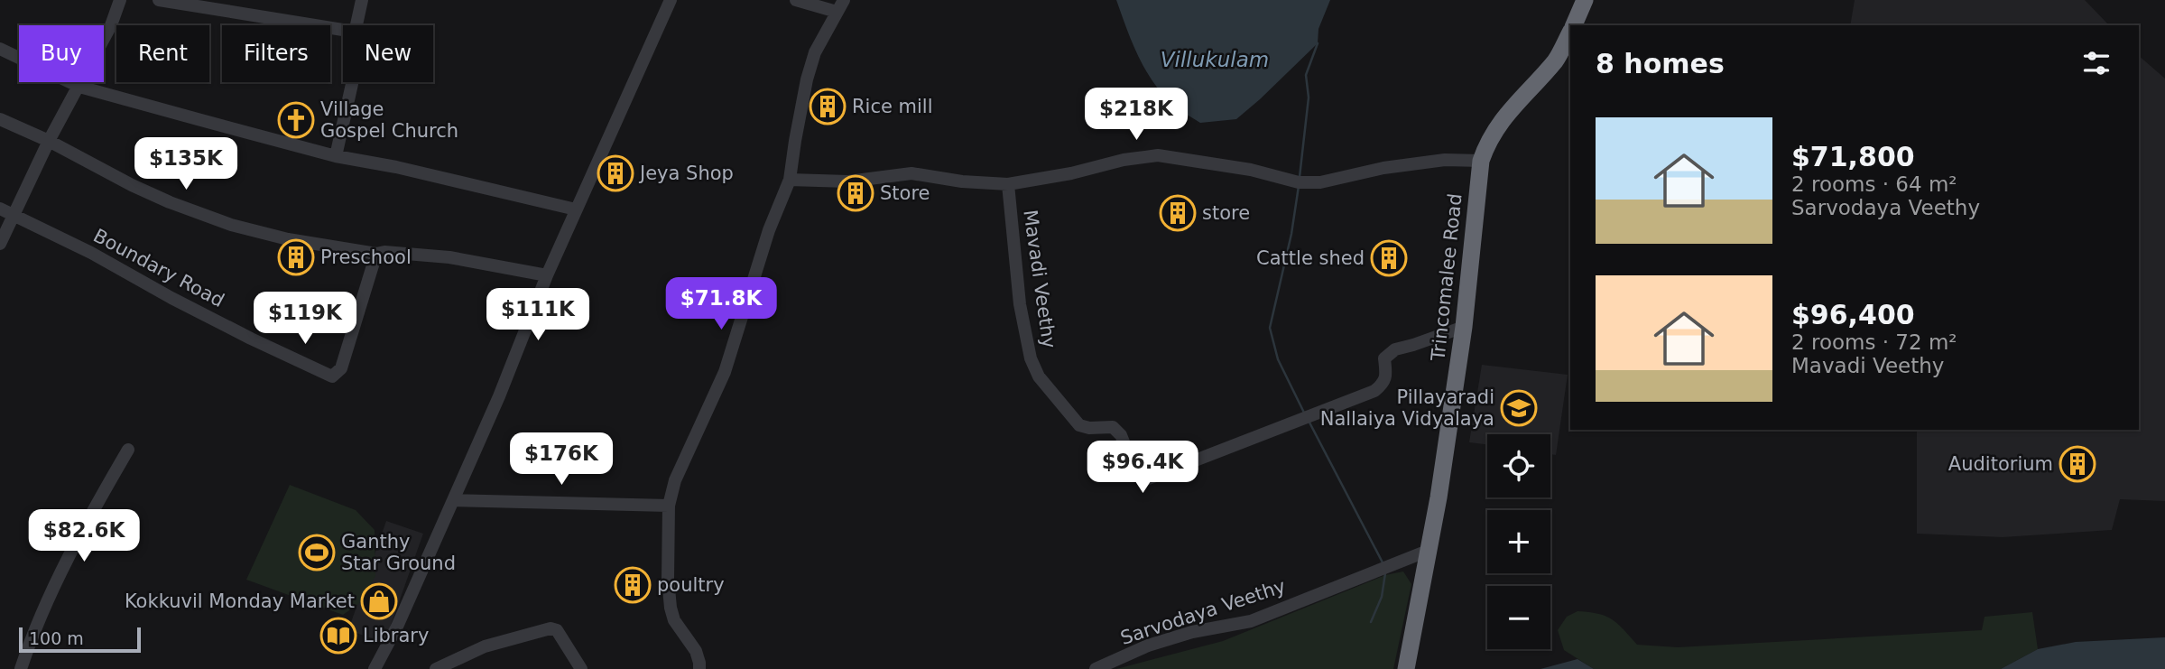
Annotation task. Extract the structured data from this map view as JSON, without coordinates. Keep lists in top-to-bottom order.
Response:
{
  "streets": {
    "highway": ["Trincomalee Road"],
    "street": ["Boundary Road", "Mavadi Veethy", "Sarvodaya Veethy"]
  },
  "crossings": [
    ["Trincomalee Road", "Mavadi Veethy"],
    ["Trincomalee Road", "Sarvodaya Veethy"]
  ],
  "water": ["Villukulam"],
  "places": {
    "building": [
      "Rice mill",
      "Jeya Shop",
      "Store",
      "store",
      "Preschool",
      "Cattle shed",
      "Auditorium",
      "poultry"
    ],
    "church": ["Village Gospel Church"],
    "school or university": ["Pillayaradi Nallaiya Vidyalaya"],
    "sports": ["Ganthy Star Ground"],
    "shop": ["Kokkuvil Monday Market"],
    "library": ["Library"]
  },
  "scale_bar": "100 m",
  "page": {
    "chip": [
      "Buy",
      "Rent",
      "Filters",
      "New"
    ],
    "heading": "8 homes",
    "price": [
      "$218K",
      "$135K",
      "$71.8K",
      "$111K",
      "$119K",
      "$176K",
      "$96.4K",
      "$82.6K"
    ],
    "list": [
      {
        "name": "$71,800",
        "note": "2 rooms · 64 m² · Sarvodaya Veethy"
      },
      {
        "name": "$96,400",
        "note": "2 rooms · 72 m² · Mavadi Veethy"
      }
    ],
    "map_buttons": ["+", "−"],
    "scale": "100 m"
  }
}
